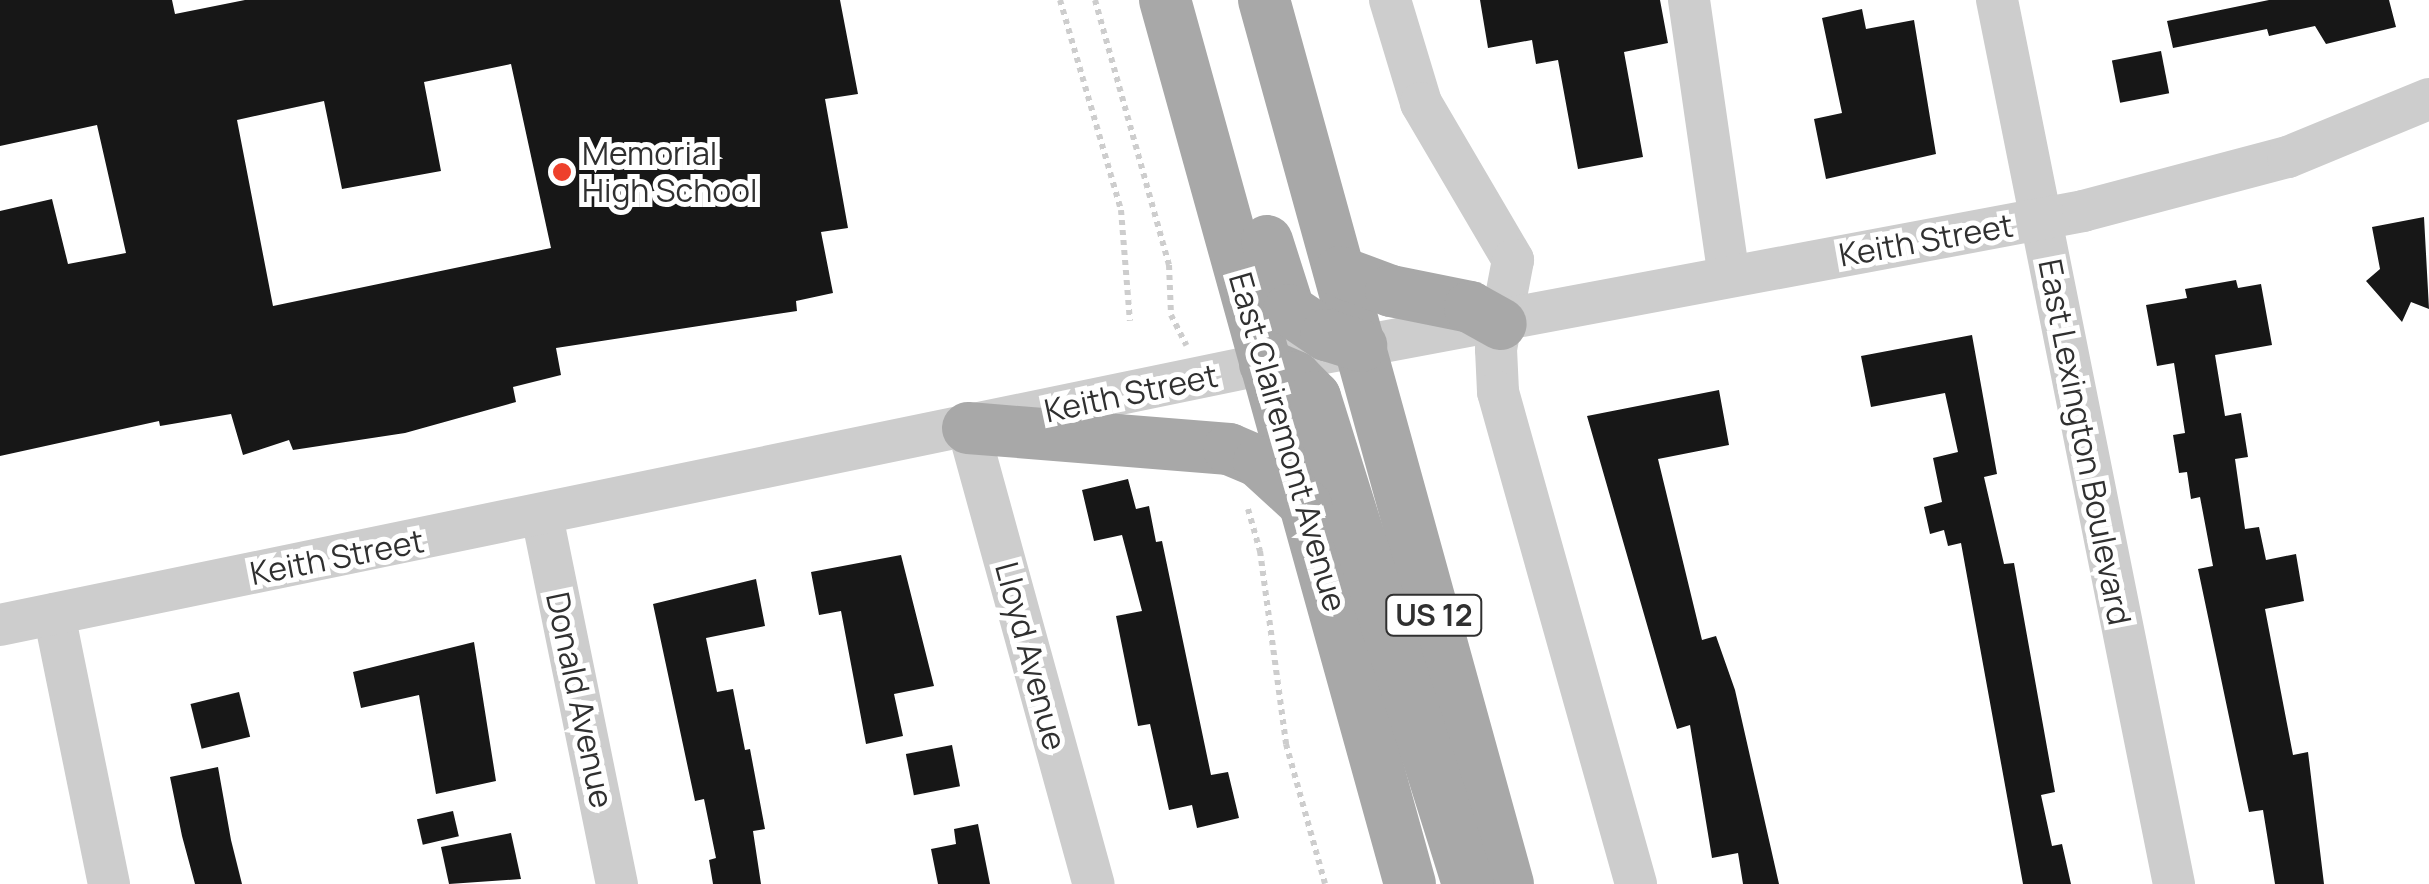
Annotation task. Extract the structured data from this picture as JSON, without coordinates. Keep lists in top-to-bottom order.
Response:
{
  "streets": {
    "main road": ["East Clairemont Avenue", "US 12"],
    "street": [
      "Keith Street",
      "East Lexington Boulevard",
      "Lloyd Avenue",
      "Donald Avenue"
    ]
  },
  "crossings": [
    ["Keith Street", "East Clairemont Avenue"],
    ["Keith Street", "East Lexington Boulevard"],
    ["Keith Street", "US 12"],
    ["Keith Street", "Lloyd Avenue"],
    ["Keith Street", "Donald Avenue"]
  ],
  "places": ["Memorial High School"]
}
